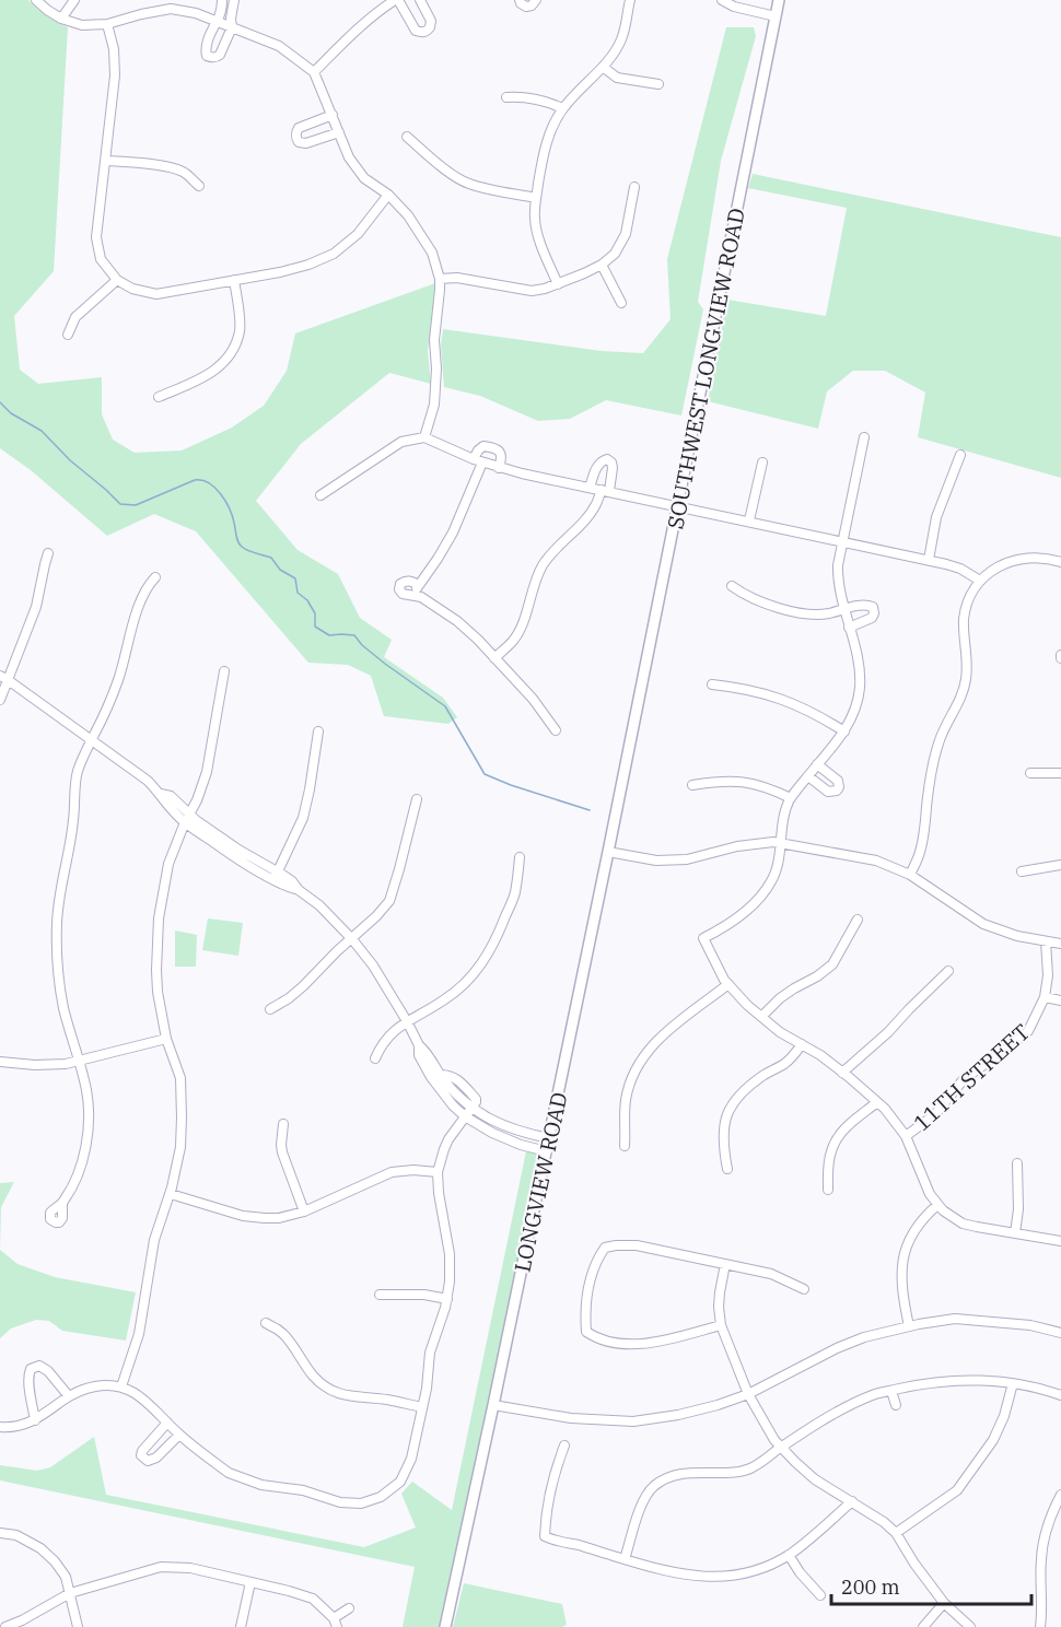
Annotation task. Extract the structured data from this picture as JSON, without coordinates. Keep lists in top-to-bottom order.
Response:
{
  "streets": {
    "street": ["SOUTHWEST LONGVIEW ROAD", "11TH STREET", "LONGVIEW ROAD"]
  },
  "crossings": [
    ["SOUTHWEST LONGVIEW ROAD", "LONGVIEW ROAD"]
  ],
  "scale_bar": "200 m"
}
